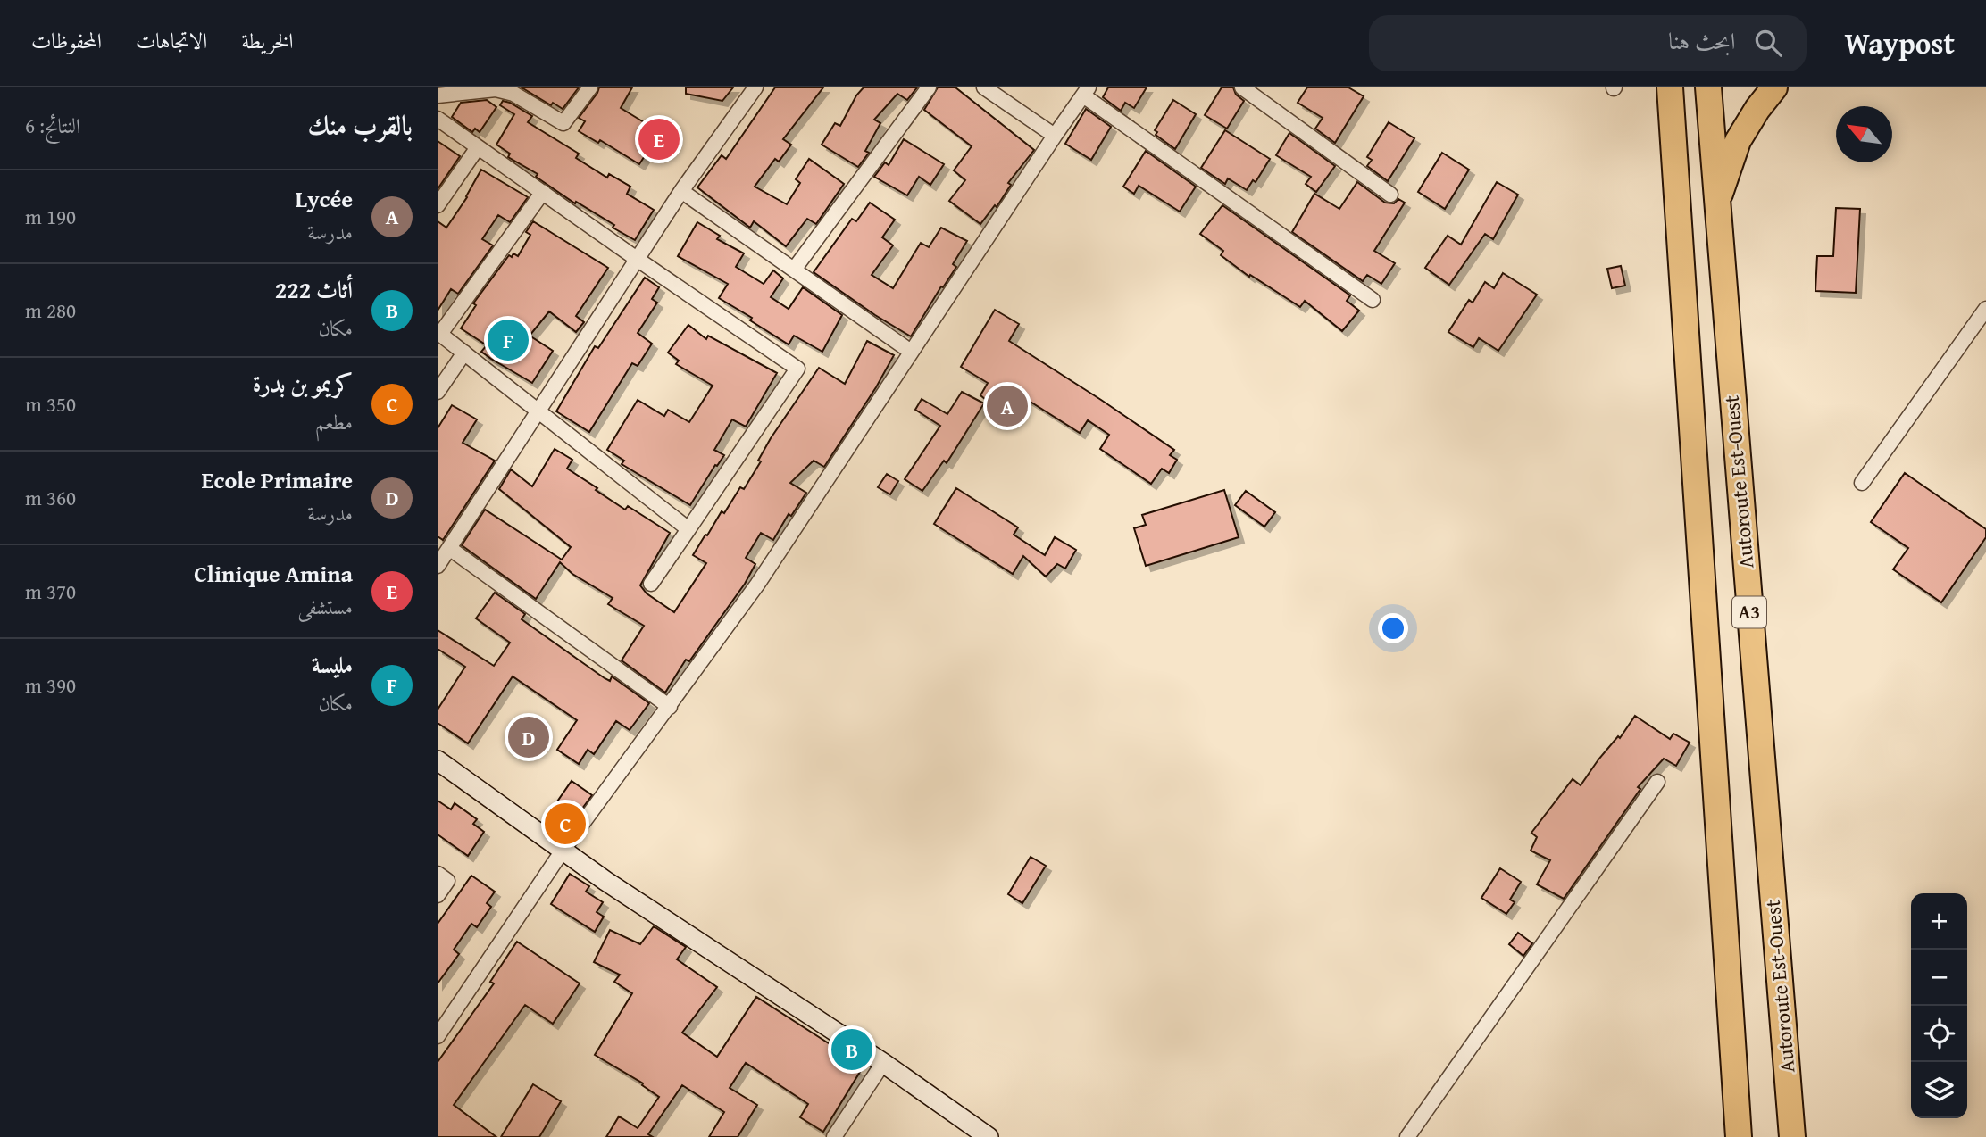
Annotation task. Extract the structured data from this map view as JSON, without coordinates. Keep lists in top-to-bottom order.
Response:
{
  "streets": {
    "highway": ["Autoroute Est-Ouest", "A3"]
  },
  "north": "top left",
  "page": {
    "header": "Waypost",
    "search": "ابحث هنا",
    "nav": ["الخريطة", "الاتجاهات", "المحفوظات"],
    "heading": ["بالقرب منك", "النتائج: 6"],
    "pins": [
      "E",
      "F",
      "A",
      "D",
      "C",
      "B"
    ],
    "list": [
      {
        "mark": "A",
        "name": "Lycée",
        "note": "مدرسة",
        "value": "190 m"
      },
      {
        "mark": "B",
        "name": "أثاث 222",
        "note": "مكان",
        "value": "280 m"
      },
      {
        "mark": "C",
        "name": "كريمو بن بدرة",
        "note": "مطعم",
        "value": "350 m"
      },
      {
        "mark": "D",
        "name": "Ecole Primaire",
        "note": "مدرسة",
        "value": "360 m"
      },
      {
        "mark": "E",
        "name": "Clinique Amina",
        "note": "مستشفى",
        "value": "370 m"
      },
      {
        "mark": "F",
        "name": "مليسة",
        "note": "مكان",
        "value": "390 m"
      }
    ],
    "map_buttons": ["+", "−"]
  }
}
